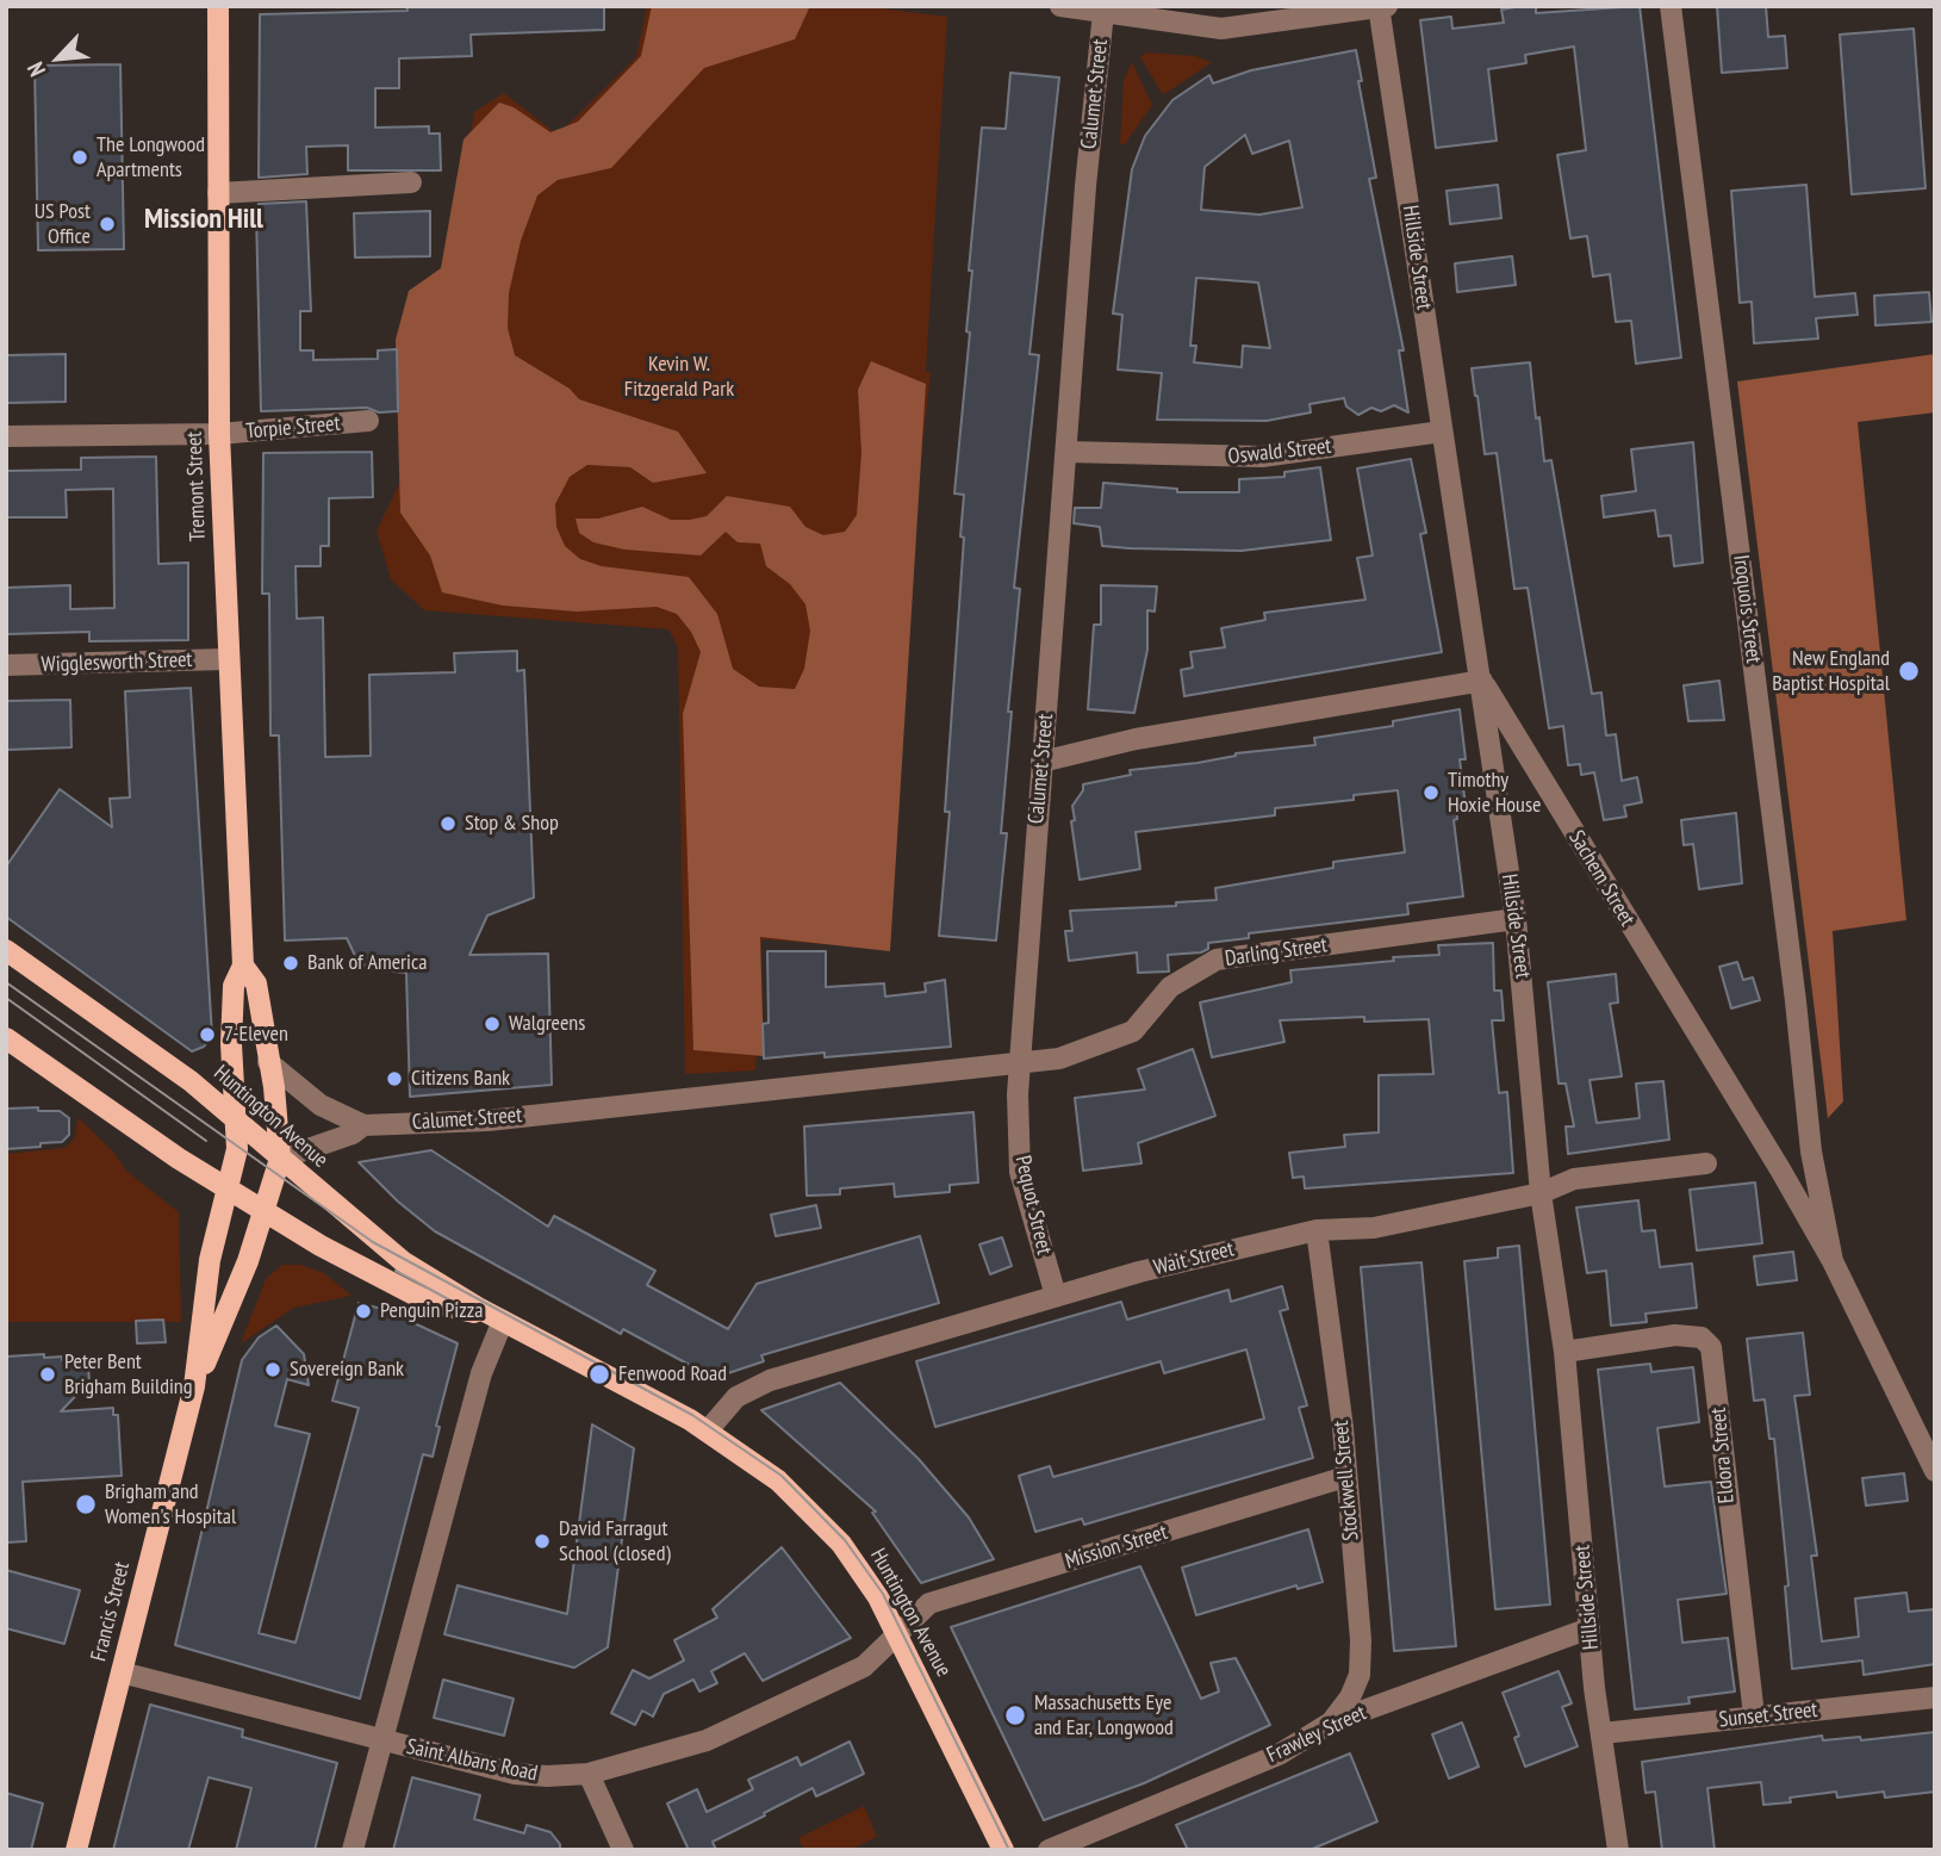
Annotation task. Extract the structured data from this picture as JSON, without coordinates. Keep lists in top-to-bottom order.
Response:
{
  "streets": {
    "main road": ["Tremont Street", "Huntington Avenue", "Francis Street"],
    "street": [
      "Calumet Street",
      "Hillside Street",
      "Torpie Street",
      "Oswald Street",
      "Iroquois Street",
      "Wigglesworth Street",
      "Sachem Street",
      "Darling Street",
      "Pequot Street",
      "Wait Street",
      "Eldora Street",
      "Stockwell Street",
      "Mission Street",
      "Sunset Street",
      "Frawley Street",
      "Saint Albans Road"
    ]
  },
  "crossings": [
    ["Calumet Street", "Hillside Street"],
    ["Calumet Street", "Oswald Street"],
    ["Calumet Street", "Tremont Street"],
    ["Calumet Street", "Darling Street"],
    ["Calumet Street", "Huntington Avenue"],
    ["Calumet Street", "Pequot Street"],
    ["Calumet Street", "Francis Street"],
    ["Hillside Street", "Oswald Street"],
    ["Hillside Street", "Sachem Street"],
    ["Hillside Street", "Darling Street"],
    ["Hillside Street", "Wait Street"],
    ["Hillside Street", "Eldora Street"],
    ["Hillside Street", "Sunset Street"],
    ["Hillside Street", "Frawley Street"],
    ["Torpie Street", "Tremont Street"],
    ["Tremont Street", "Wigglesworth Street"],
    ["Tremont Street", "Huntington Avenue"],
    ["Tremont Street", "Francis Street"],
    ["Iroquois Street", "Sachem Street"],
    ["Darling Street", "Pequot Street"],
    ["Huntington Avenue", "Wait Street"],
    ["Huntington Avenue", "Mission Street"],
    ["Huntington Avenue", "Francis Street"],
    ["Huntington Avenue", "Saint Albans Road"],
    ["Pequot Street", "Wait Street"],
    ["Wait Street", "Stockwell Street"],
    ["Eldora Street", "Sunset Street"],
    ["Stockwell Street", "Mission Street"],
    ["Stockwell Street", "Frawley Street"],
    ["Mission Street", "Saint Albans Road"],
    ["Francis Street", "Saint Albans Road"]
  ],
  "districts": ["Mission Hill"],
  "parks": ["Kevin W. Fitzgerald Park"],
  "places": [
    "The Longwood Apartments",
    "US Post Office",
    "New England Baptist Hospital",
    "Timothy Hoxie House",
    "Stop & Shop",
    "Bank of America",
    "Walgreens",
    "7-Eleven",
    "Citizens Bank",
    "Penguin Pizza",
    "Sovereign Bank",
    "Peter Bent Brigham Building",
    "Fenwood Road",
    "Brigham and Women's Hospital",
    "David Farragut School (closed)",
    "Massachusetts Eye and Ear, Longwood"
  ],
  "north": "bottom left"
}
